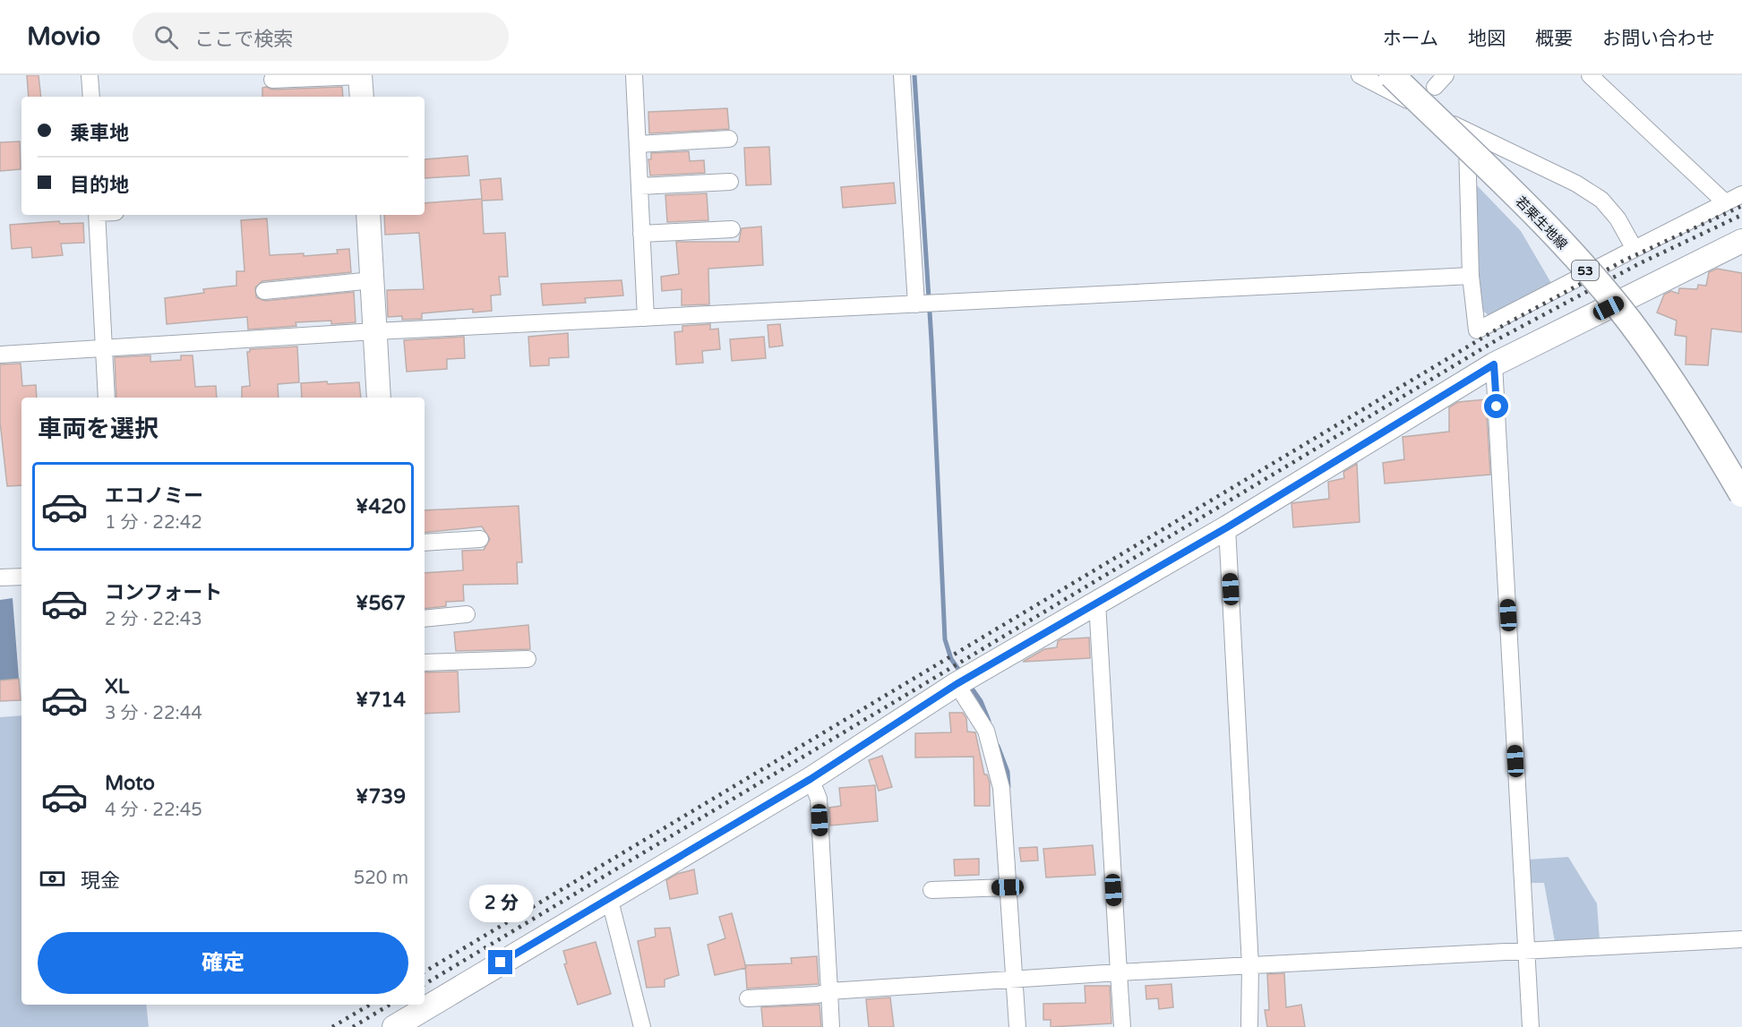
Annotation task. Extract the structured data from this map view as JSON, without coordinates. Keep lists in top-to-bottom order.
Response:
{
  "streets": {
    "main road": ["若栗生地線", "53"]
  },
  "page": {
    "header": "Movio",
    "search": "ここで検索",
    "nav": [
      "ホーム",
      "地図",
      "概要",
      "お問い合わせ"
    ],
    "banner": ["乗車地", "目的地"],
    "heading": "車両を選択",
    "list": [
      {
        "name": "エコノミー",
        "note": "1 分 · 22:42",
        "value": "¥420"
      },
      {
        "name": "コンフォート",
        "note": "2 分 · 22:43",
        "value": "¥567"
      },
      {
        "name": "XL",
        "note": "3 分 · 22:44",
        "value": "¥714"
      },
      {
        "name": "Moto",
        "note": "4 分 · 22:45",
        "value": "¥739"
      }
    ],
    "pay": ["現金", "520 m"],
    "bubble": "2 分",
    "buttons": "確定"
  }
}
